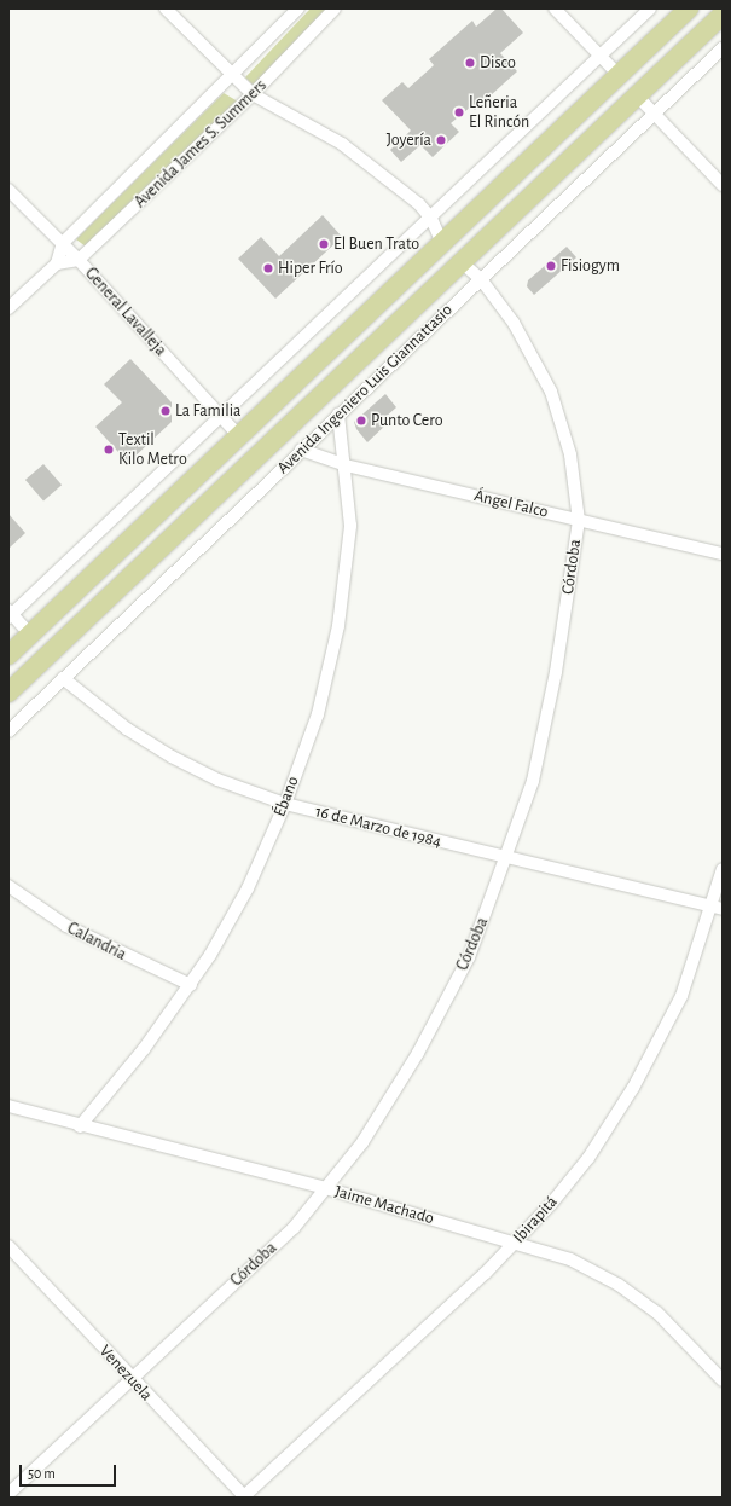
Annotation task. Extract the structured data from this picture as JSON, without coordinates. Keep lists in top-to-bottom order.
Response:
{
  "streets": {
    "main road": ["Avenida Ingeniero Luis Giannattasio"],
    "street": [
      "Avenida James S. Summers",
      "General Lavalleja",
      "Ángel Falco",
      "Córdoba",
      "Ébano",
      "16 de Marzo de 1984",
      "Calandria",
      "Jaime Machado",
      "Ibirapitá",
      "Venezuela"
    ]
  },
  "crossings": [
    ["Avenida James S. Summers", "General Lavalleja"],
    ["Avenida Ingeniero Luis Giannattasio", "Ángel Falco"],
    ["Avenida Ingeniero Luis Giannattasio", "Córdoba"],
    ["Avenida Ingeniero Luis Giannattasio", "Ébano"],
    ["Avenida Ingeniero Luis Giannattasio", "16 de Marzo de 1984"],
    ["Ángel Falco", "Córdoba"],
    ["Ángel Falco", "Ébano"],
    ["Córdoba", "16 de Marzo de 1984"],
    ["Córdoba", "Jaime Machado"],
    ["Córdoba", "Venezuela"],
    ["Ébano", "16 de Marzo de 1984"],
    ["Ébano", "Calandria"],
    ["Ébano", "Jaime Machado"],
    ["16 de Marzo de 1984", "Ibirapitá"],
    ["Jaime Machado", "Ibirapitá"],
    ["Ibirapitá", "Venezuela"]
  ],
  "places": [
    "Disco",
    "Leñeria El Rincón",
    "Joyería",
    "El Buen Trato",
    "Fisiogym",
    "Hiper Frío",
    "La Familia",
    "Punto Cero",
    "Textil Kilo Metro"
  ],
  "scale_bar": "50 m"
}
